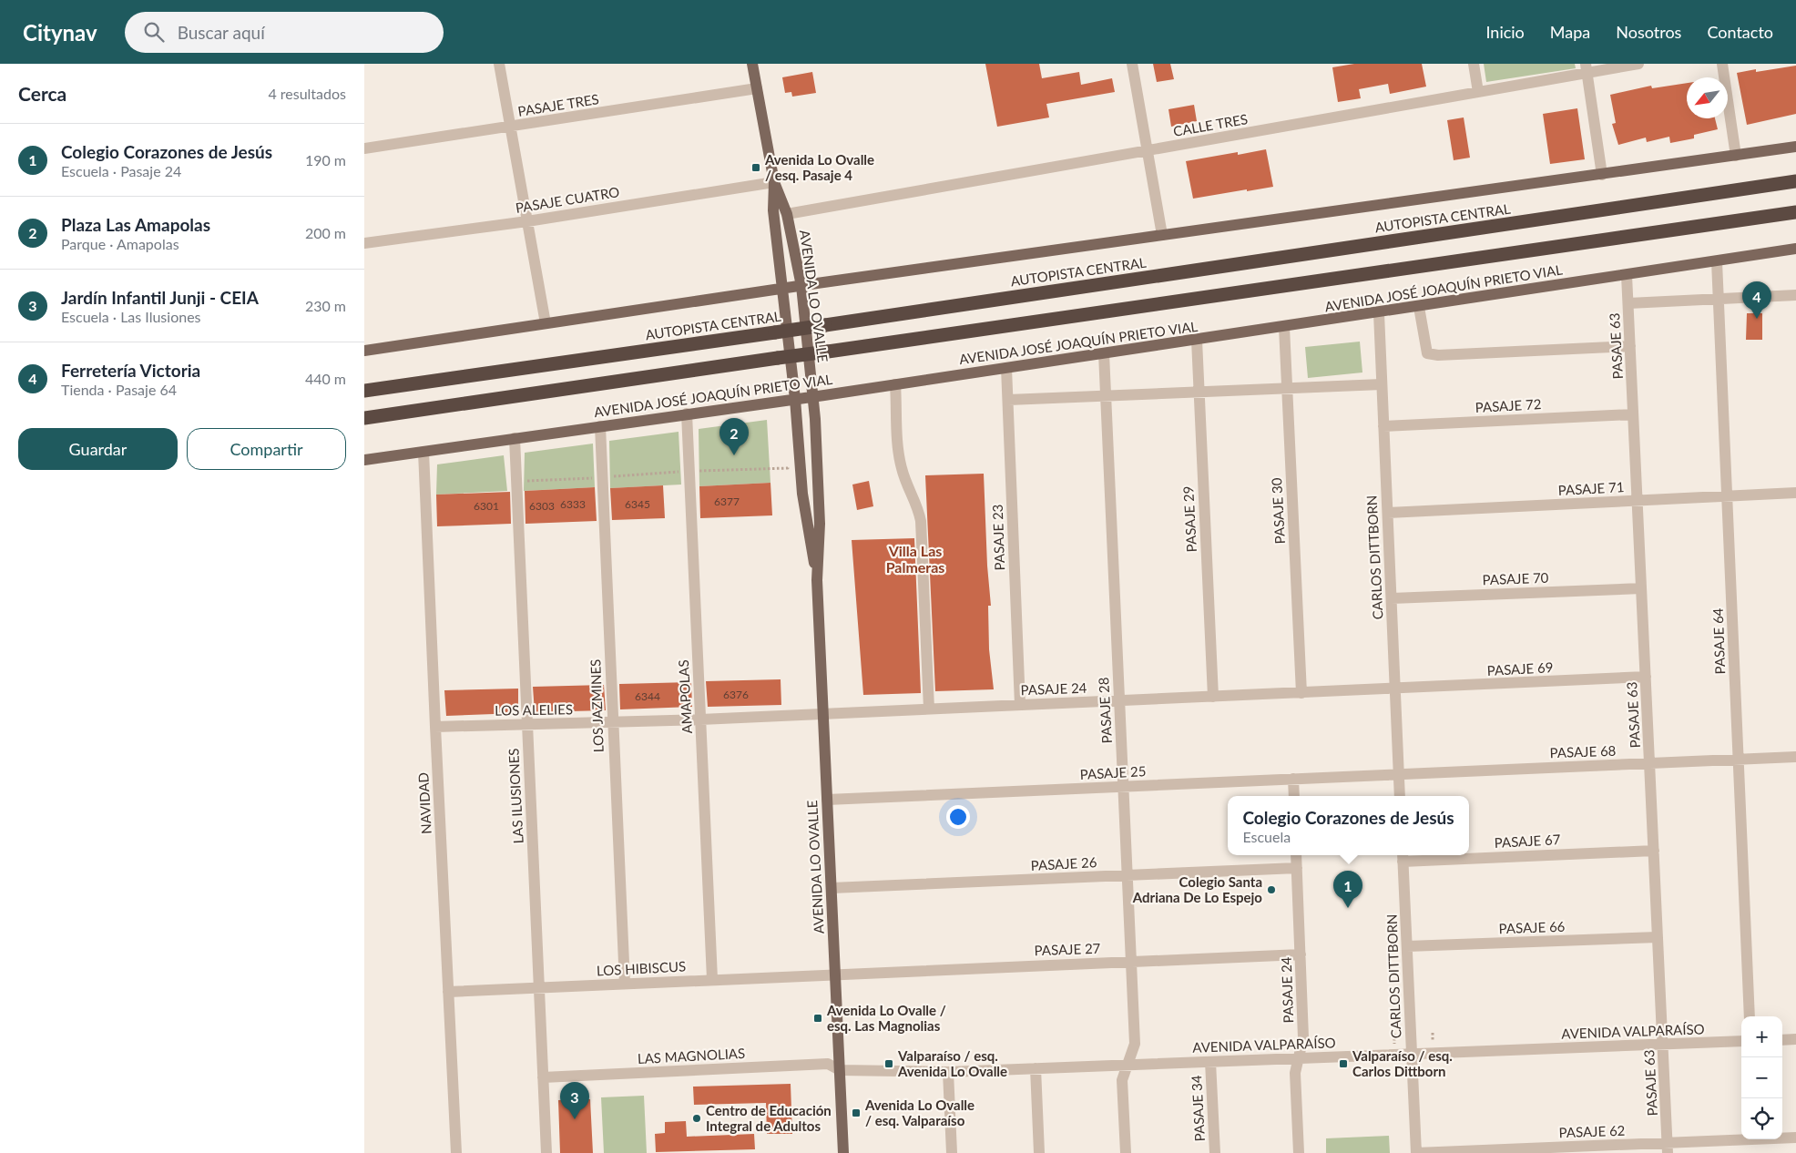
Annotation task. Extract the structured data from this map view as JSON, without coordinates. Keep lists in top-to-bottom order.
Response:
{
  "streets": {
    "highway": ["AUTOPISTA CENTRAL"],
    "main road": ["AVENIDA JOSÉ JOAQUÍN PRIETO VIAL", "AVENIDA LO OVALLE"],
    "street": [
      "PASAJE TRES",
      "CALLE TRES",
      "PASAJE CUATRO",
      "PASAJE 63",
      "PASAJE 72",
      "PASAJE 71",
      "PASAJE 30",
      "PASAJE 29",
      "PASAJE 23",
      "CARLOS DITTBORN",
      "PASAJE 70",
      "PASAJE 64",
      "PASAJE 69",
      "PASAJE 24",
      "AMAPOLAS",
      "LOS JAZMINES",
      "LOS ALELIES",
      "PASAJE 28",
      "PASAJE 68",
      "PASAJE 25",
      "LAS ILUSIONES",
      "NAVIDAD",
      "PASAJE 67",
      "PASAJE 26",
      "PASAJE 66",
      "PASAJE 27",
      "LOS HIBISCUS",
      "AVENIDA VALPARAÍSO",
      "LAS MAGNOLIAS",
      "PASAJE 34",
      "PASAJE 62"
    ]
  },
  "crossings": [
    ["PASAJE TRES", "AVENIDA LO OVALLE"],
    ["CALLE TRES", "AVENIDA LO OVALLE"],
    ["PASAJE CUATRO", "AVENIDA LO OVALLE"],
    ["AVENIDA JOSÉ JOAQUÍN PRIETO VIAL", "AVENIDA LO OVALLE"],
    ["AVENIDA JOSÉ JOAQUÍN PRIETO VIAL", "PASAJE 63"],
    ["AVENIDA JOSÉ JOAQUÍN PRIETO VIAL", "PASAJE 30"],
    ["AVENIDA JOSÉ JOAQUÍN PRIETO VIAL", "PASAJE 29"],
    ["AVENIDA JOSÉ JOAQUÍN PRIETO VIAL", "PASAJE 23"],
    ["AVENIDA JOSÉ JOAQUÍN PRIETO VIAL", "CARLOS DITTBORN"],
    ["AVENIDA JOSÉ JOAQUÍN PRIETO VIAL", "PASAJE 64"],
    ["AVENIDA JOSÉ JOAQUÍN PRIETO VIAL", "AMAPOLAS"],
    ["AVENIDA JOSÉ JOAQUÍN PRIETO VIAL", "LOS JAZMINES"],
    ["AVENIDA JOSÉ JOAQUÍN PRIETO VIAL", "PASAJE 28"],
    ["AVENIDA JOSÉ JOAQUÍN PRIETO VIAL", "LAS ILUSIONES"],
    ["AVENIDA JOSÉ JOAQUÍN PRIETO VIAL", "NAVIDAD"],
    ["AVENIDA LO OVALLE", "PASAJE 24"],
    ["AVENIDA LO OVALLE", "LOS ALELIES"],
    ["AVENIDA LO OVALLE", "PASAJE 25"],
    ["AVENIDA LO OVALLE", "PASAJE 26"],
    ["AVENIDA LO OVALLE", "PASAJE 27"],
    ["AVENIDA LO OVALLE", "LOS HIBISCUS"],
    ["AVENIDA LO OVALLE", "AVENIDA VALPARAÍSO"],
    ["AVENIDA LO OVALLE", "LAS MAGNOLIAS"],
    ["PASAJE 63", "PASAJE 72"],
    ["PASAJE 63", "PASAJE 71"],
    ["PASAJE 63", "PASAJE 70"],
    ["PASAJE 63", "PASAJE 69"],
    ["PASAJE 63", "PASAJE 68"],
    ["PASAJE 63", "PASAJE 67"],
    ["PASAJE 63", "PASAJE 66"],
    ["PASAJE 63", "AVENIDA VALPARAÍSO"],
    ["PASAJE 63", "PASAJE 62"],
    ["PASAJE 72", "CARLOS DITTBORN"],
    ["PASAJE 71", "CARLOS DITTBORN"],
    ["PASAJE 71", "PASAJE 64"],
    ["PASAJE 30", "PASAJE 24"],
    ["PASAJE 29", "PASAJE 24"],
    ["PASAJE 23", "PASAJE 24"],
    ["CARLOS DITTBORN", "PASAJE 70"],
    ["CARLOS DITTBORN", "PASAJE 69"],
    ["CARLOS DITTBORN", "PASAJE 24"],
    ["CARLOS DITTBORN", "PASAJE 68"],
    ["CARLOS DITTBORN", "PASAJE 25"],
    ["CARLOS DITTBORN", "PASAJE 67"],
    ["CARLOS DITTBORN", "PASAJE 66"],
    ["CARLOS DITTBORN", "AVENIDA VALPARAÍSO"],
    ["CARLOS DITTBORN", "PASAJE 62"],
    ["PASAJE 64", "PASAJE 68"],
    ["PASAJE 69", "PASAJE 24"],
    ["PASAJE 24", "LOS ALELIES"],
    ["PASAJE 24", "PASAJE 28"],
    ["PASAJE 24", "PASAJE 26"],
    ["PASAJE 24", "PASAJE 27"],
    ["PASAJE 24", "AVENIDA VALPARAÍSO"],
    ["AMAPOLAS", "LOS ALELIES"],
    ["AMAPOLAS", "LOS HIBISCUS"],
    ["LOS JAZMINES", "LOS ALELIES"],
    ["LOS JAZMINES", "LOS HIBISCUS"],
    ["LOS ALELIES", "LAS ILUSIONES"],
    ["LOS ALELIES", "NAVIDAD"],
    ["PASAJE 28", "PASAJE 25"],
    ["PASAJE 28", "PASAJE 26"],
    ["PASAJE 28", "PASAJE 27"],
    ["PASAJE 28", "AVENIDA VALPARAÍSO"],
    ["PASAJE 68", "PASAJE 25"],
    ["LAS ILUSIONES", "LOS HIBISCUS"],
    ["LAS ILUSIONES", "LAS MAGNOLIAS"],
    ["NAVIDAD", "LOS HIBISCUS"],
    ["PASAJE 27", "LOS HIBISCUS"],
    ["AVENIDA VALPARAÍSO", "LAS MAGNOLIAS"],
    ["AVENIDA VALPARAÍSO", "PASAJE 34"]
  ],
  "districts": ["Villa Las Palmeras"],
  "places": {
    "transit": [
      "Avenida Lo Ovalle / esq. Pasaje 4",
      "Avenida Lo Ovalle / esq. Las Magnolias",
      "Valparaíso / esq. Avenida Lo Ovalle",
      "Valparaíso / esq. Carlos Dittborn",
      "Avenida Lo Ovalle / esq. Valparaíso"
    ],
    "other": ["Colegio Santa Adriana De Lo Espejo", "Centro de Educación Integral de Adultos"]
  },
  "house_numbers": [
    "6377",
    "6333",
    "6345",
    "6301",
    "6303",
    "6376",
    "6344"
  ],
  "north": "bottom left",
  "page": {
    "header": "Citynav",
    "search": "Buscar aquí",
    "nav": [
      "Inicio",
      "Mapa",
      "Nosotros",
      "Contacto"
    ],
    "heading": ["Cerca", "4 resultados"],
    "list": [
      {
        "mark": "1",
        "name": "Colegio Corazones de Jesús",
        "note": "Escuela · Pasaje 24",
        "value": "190 m"
      },
      {
        "mark": "2",
        "name": "Plaza Las Amapolas",
        "note": "Parque · Amapolas",
        "value": "200 m"
      },
      {
        "mark": "3",
        "name": "Jardín Infantil Junji - CEIA",
        "note": "Escuela · Las Ilusiones",
        "value": "230 m"
      },
      {
        "mark": "4",
        "name": "Ferretería Victoria",
        "note": "Tienda · Pasaje 64",
        "value": "440 m"
      }
    ],
    "pins": [
      "4",
      "2",
      "1",
      "3"
    ],
    "buttons": ["Guardar", "Compartir"],
    "popup": ["Colegio Corazones de Jesús", "Escuela"],
    "map_buttons": ["+", "−"]
  }
}
